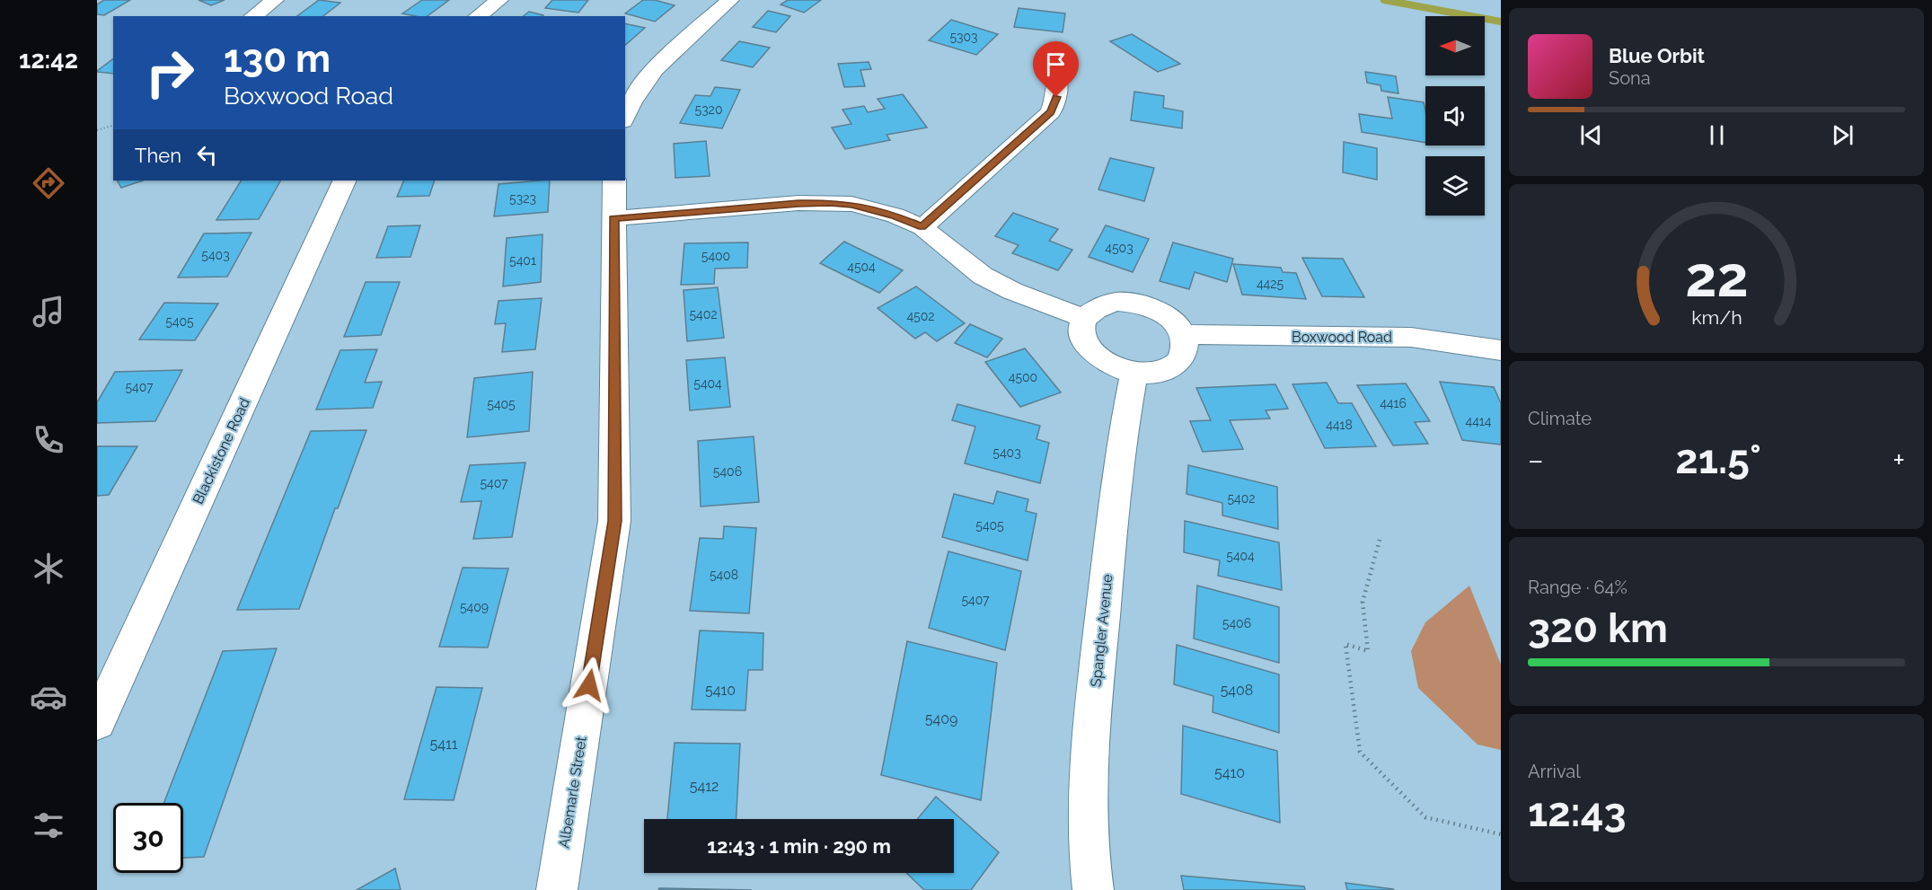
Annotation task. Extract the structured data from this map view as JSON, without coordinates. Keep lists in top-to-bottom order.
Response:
{
  "streets": {
    "street": [
      "Boxwood Road",
      "Blackistone Road",
      "Spangler Avenue",
      "Albemarle Street"
    ]
  },
  "crossings": [
    ["Boxwood Road", "Spangler Avenue"]
  ],
  "house_numbers": [
    "5303",
    "5320",
    "5323",
    "4503",
    "5403",
    "5400",
    "5401",
    "4504",
    "4425",
    "5402",
    "4502",
    "5405",
    "4500",
    "5404",
    "5407",
    "4416",
    "5405",
    "4414",
    "4418",
    "5403",
    "5406",
    "5407",
    "5402",
    "5405",
    "5404",
    "5408",
    "5407",
    "5409",
    "5406",
    "5410",
    "5408",
    "5409",
    "5411",
    "5410",
    "5412"
  ],
  "north": "left",
  "page": {
    "tabs": "12:42",
    "turn": ["130 m", "Boxwood Road"],
    "song": ["Blue Orbit", "Sona"],
    "then": "Then",
    "tile": [
      "Climate",
      ["Range · 64%", "320 km"],
      ["Arrival", "12:43"]
    ],
    "heat": ["−", "21.5°", "+"],
    "limit": "30",
    "trip": "12:43 · 1 min · 290 m",
    "gauge": ["22", "km/h"]
  }
}
